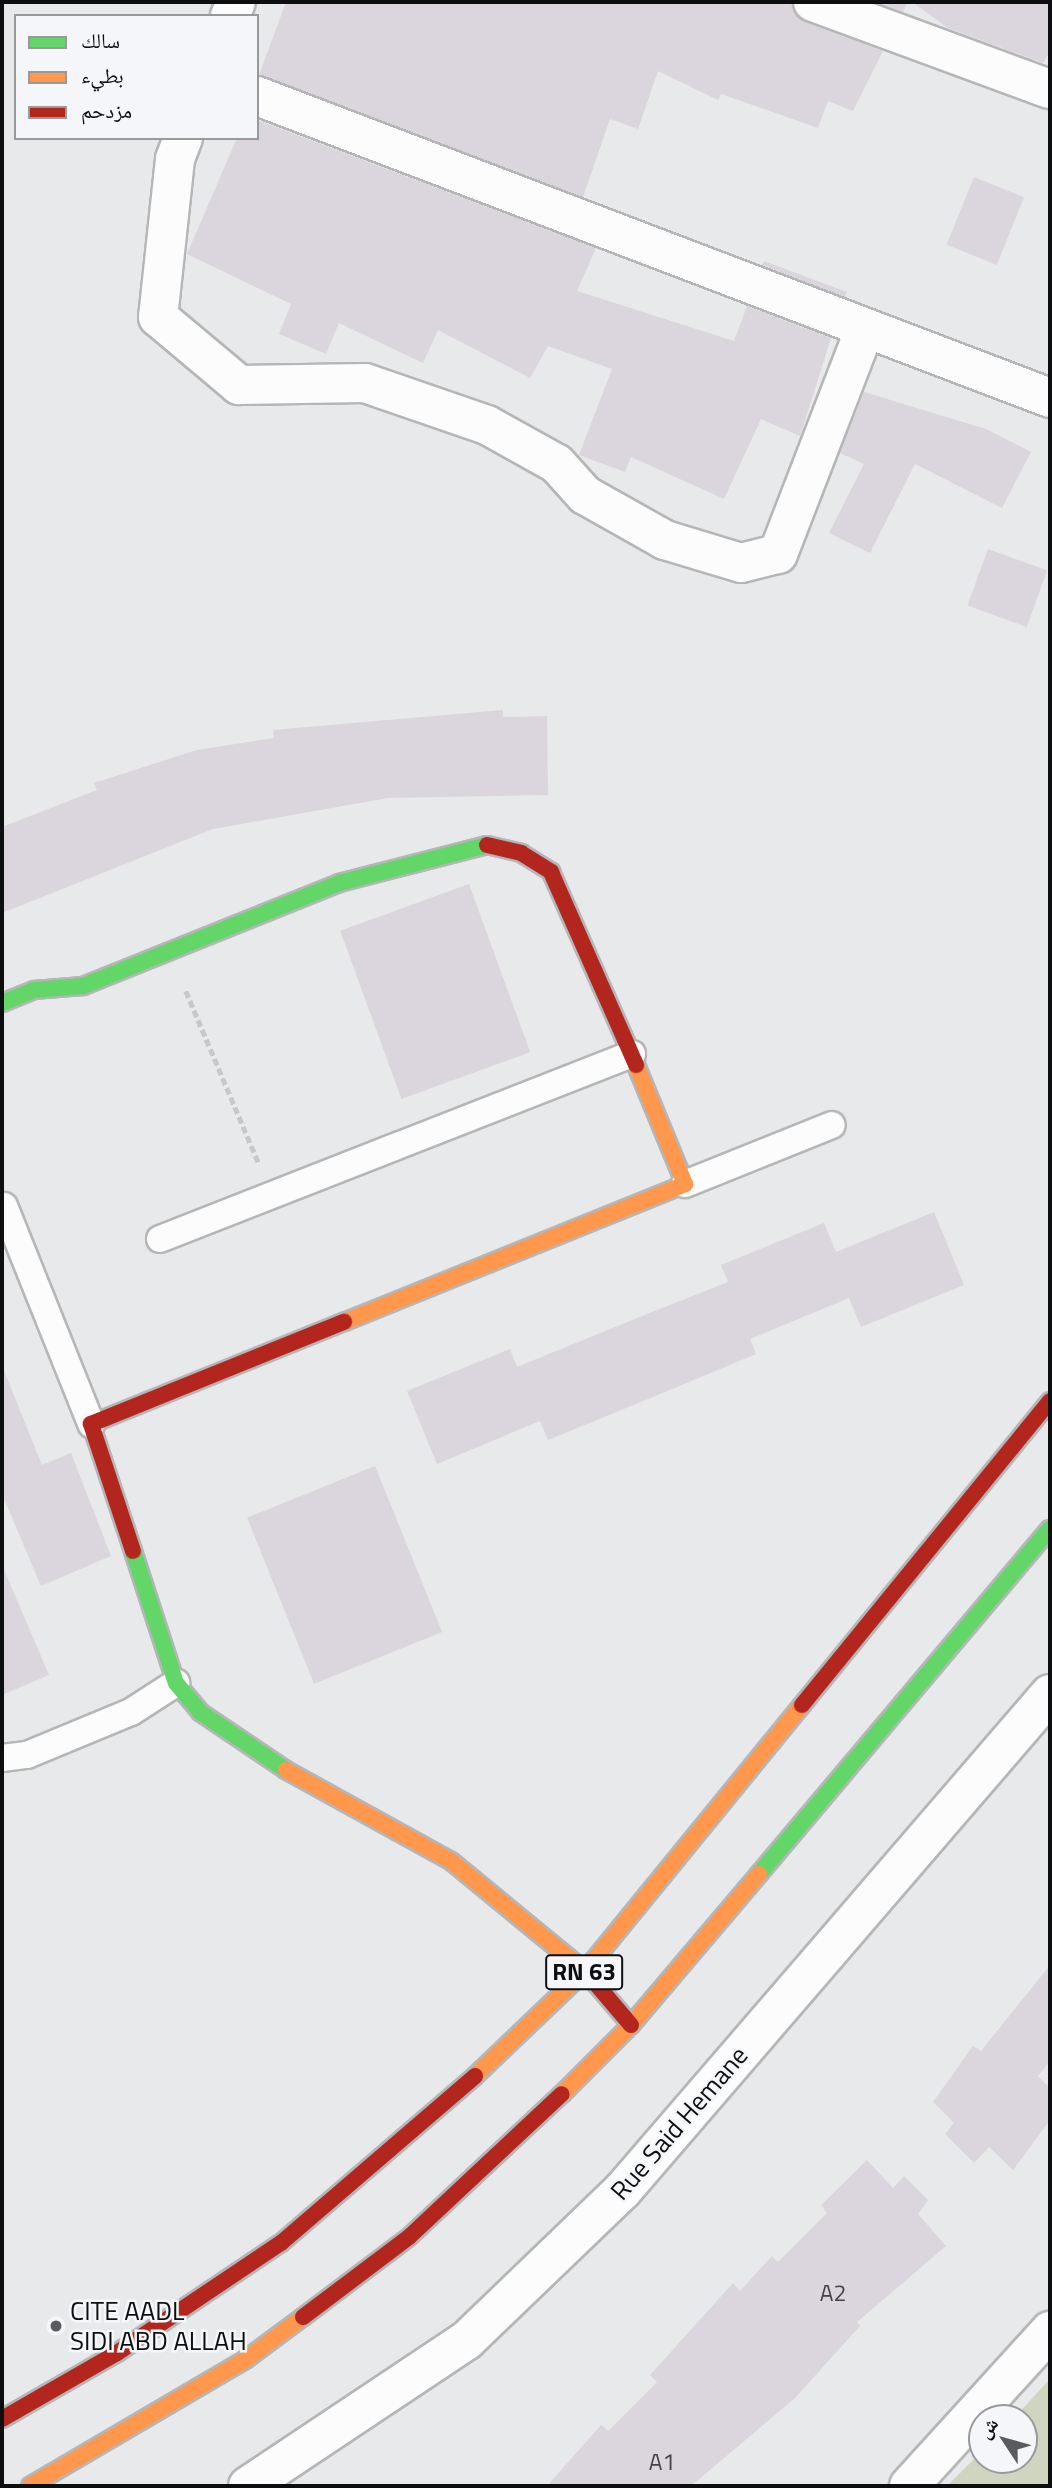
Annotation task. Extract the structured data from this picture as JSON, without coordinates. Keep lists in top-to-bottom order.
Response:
{
  "streets": {
    "main road": ["RN 63"],
    "street": ["Rue Said Hemane"]
  },
  "places": ["CITE AADL SIDI ABD ALLAH"],
  "house_numbers": ["A2", "A1"],
  "legend": ["سالك", "بطيء", "مزدحم"],
  "north": "top left"
}
